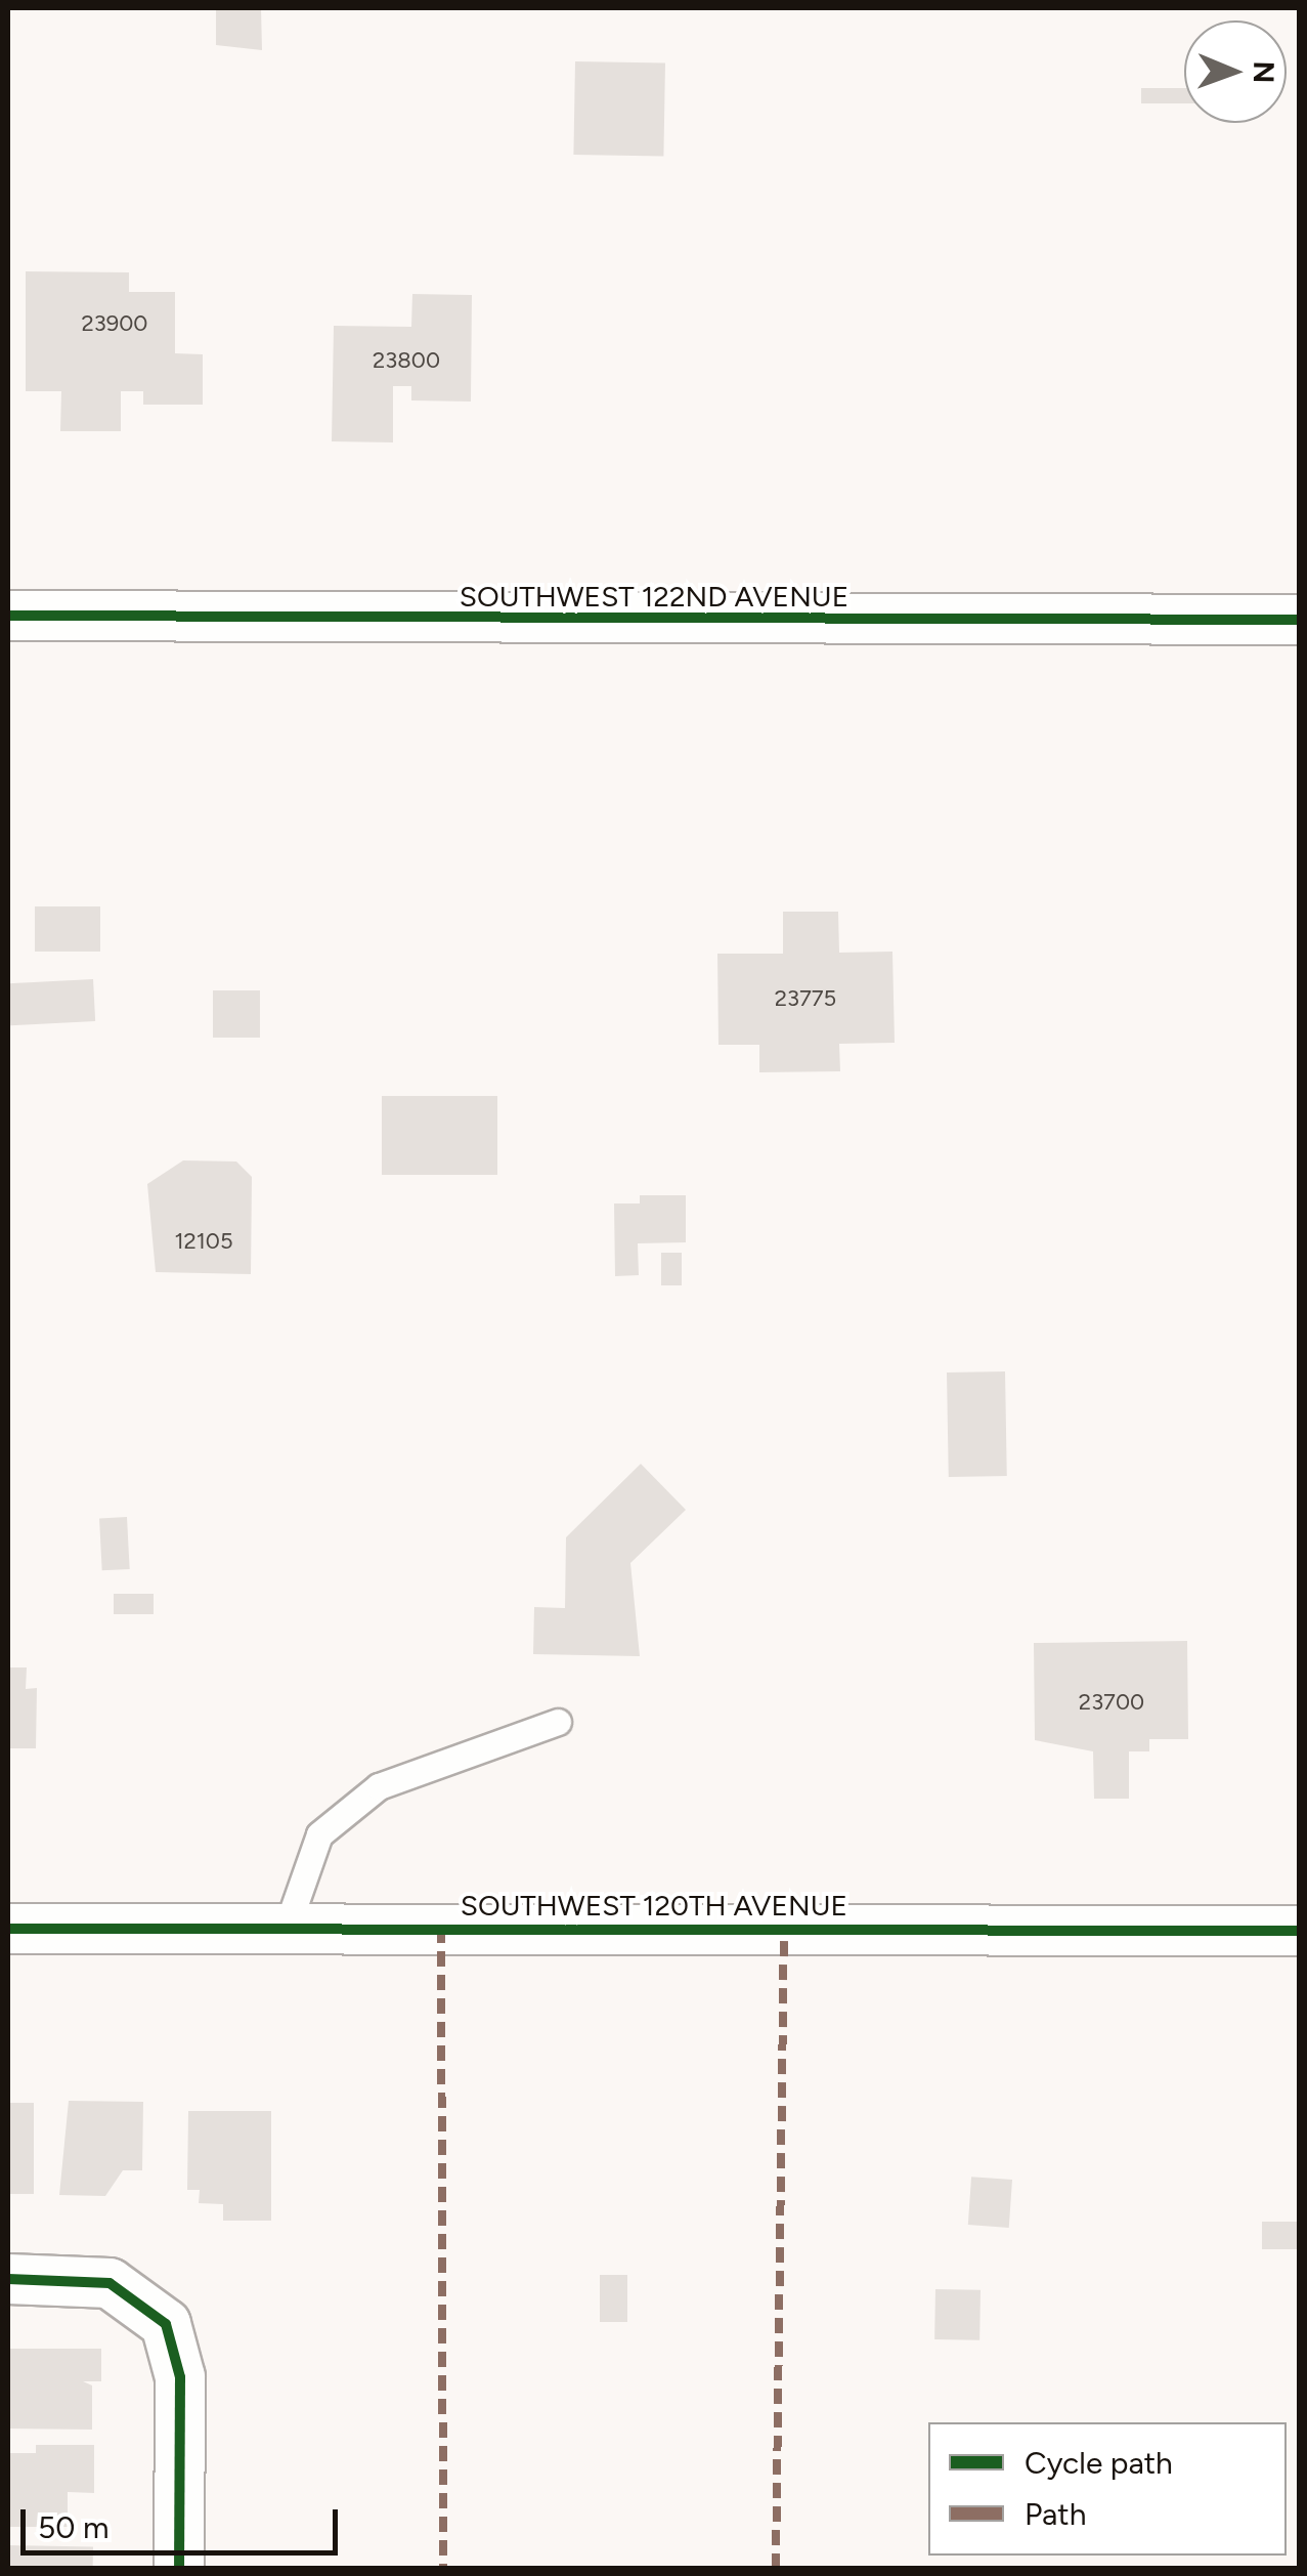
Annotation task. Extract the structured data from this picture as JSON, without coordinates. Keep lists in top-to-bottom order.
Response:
{
  "streets": {
    "street": ["SOUTHWEST 122ND AVENUE", "SOUTHWEST 120TH AVENUE"]
  },
  "house_numbers": [
    "23900",
    "23800",
    "23775",
    "12105",
    "23700"
  ],
  "legend": ["Cycle path", "Path"],
  "scale_bar": "50 m",
  "north": "right"
}
